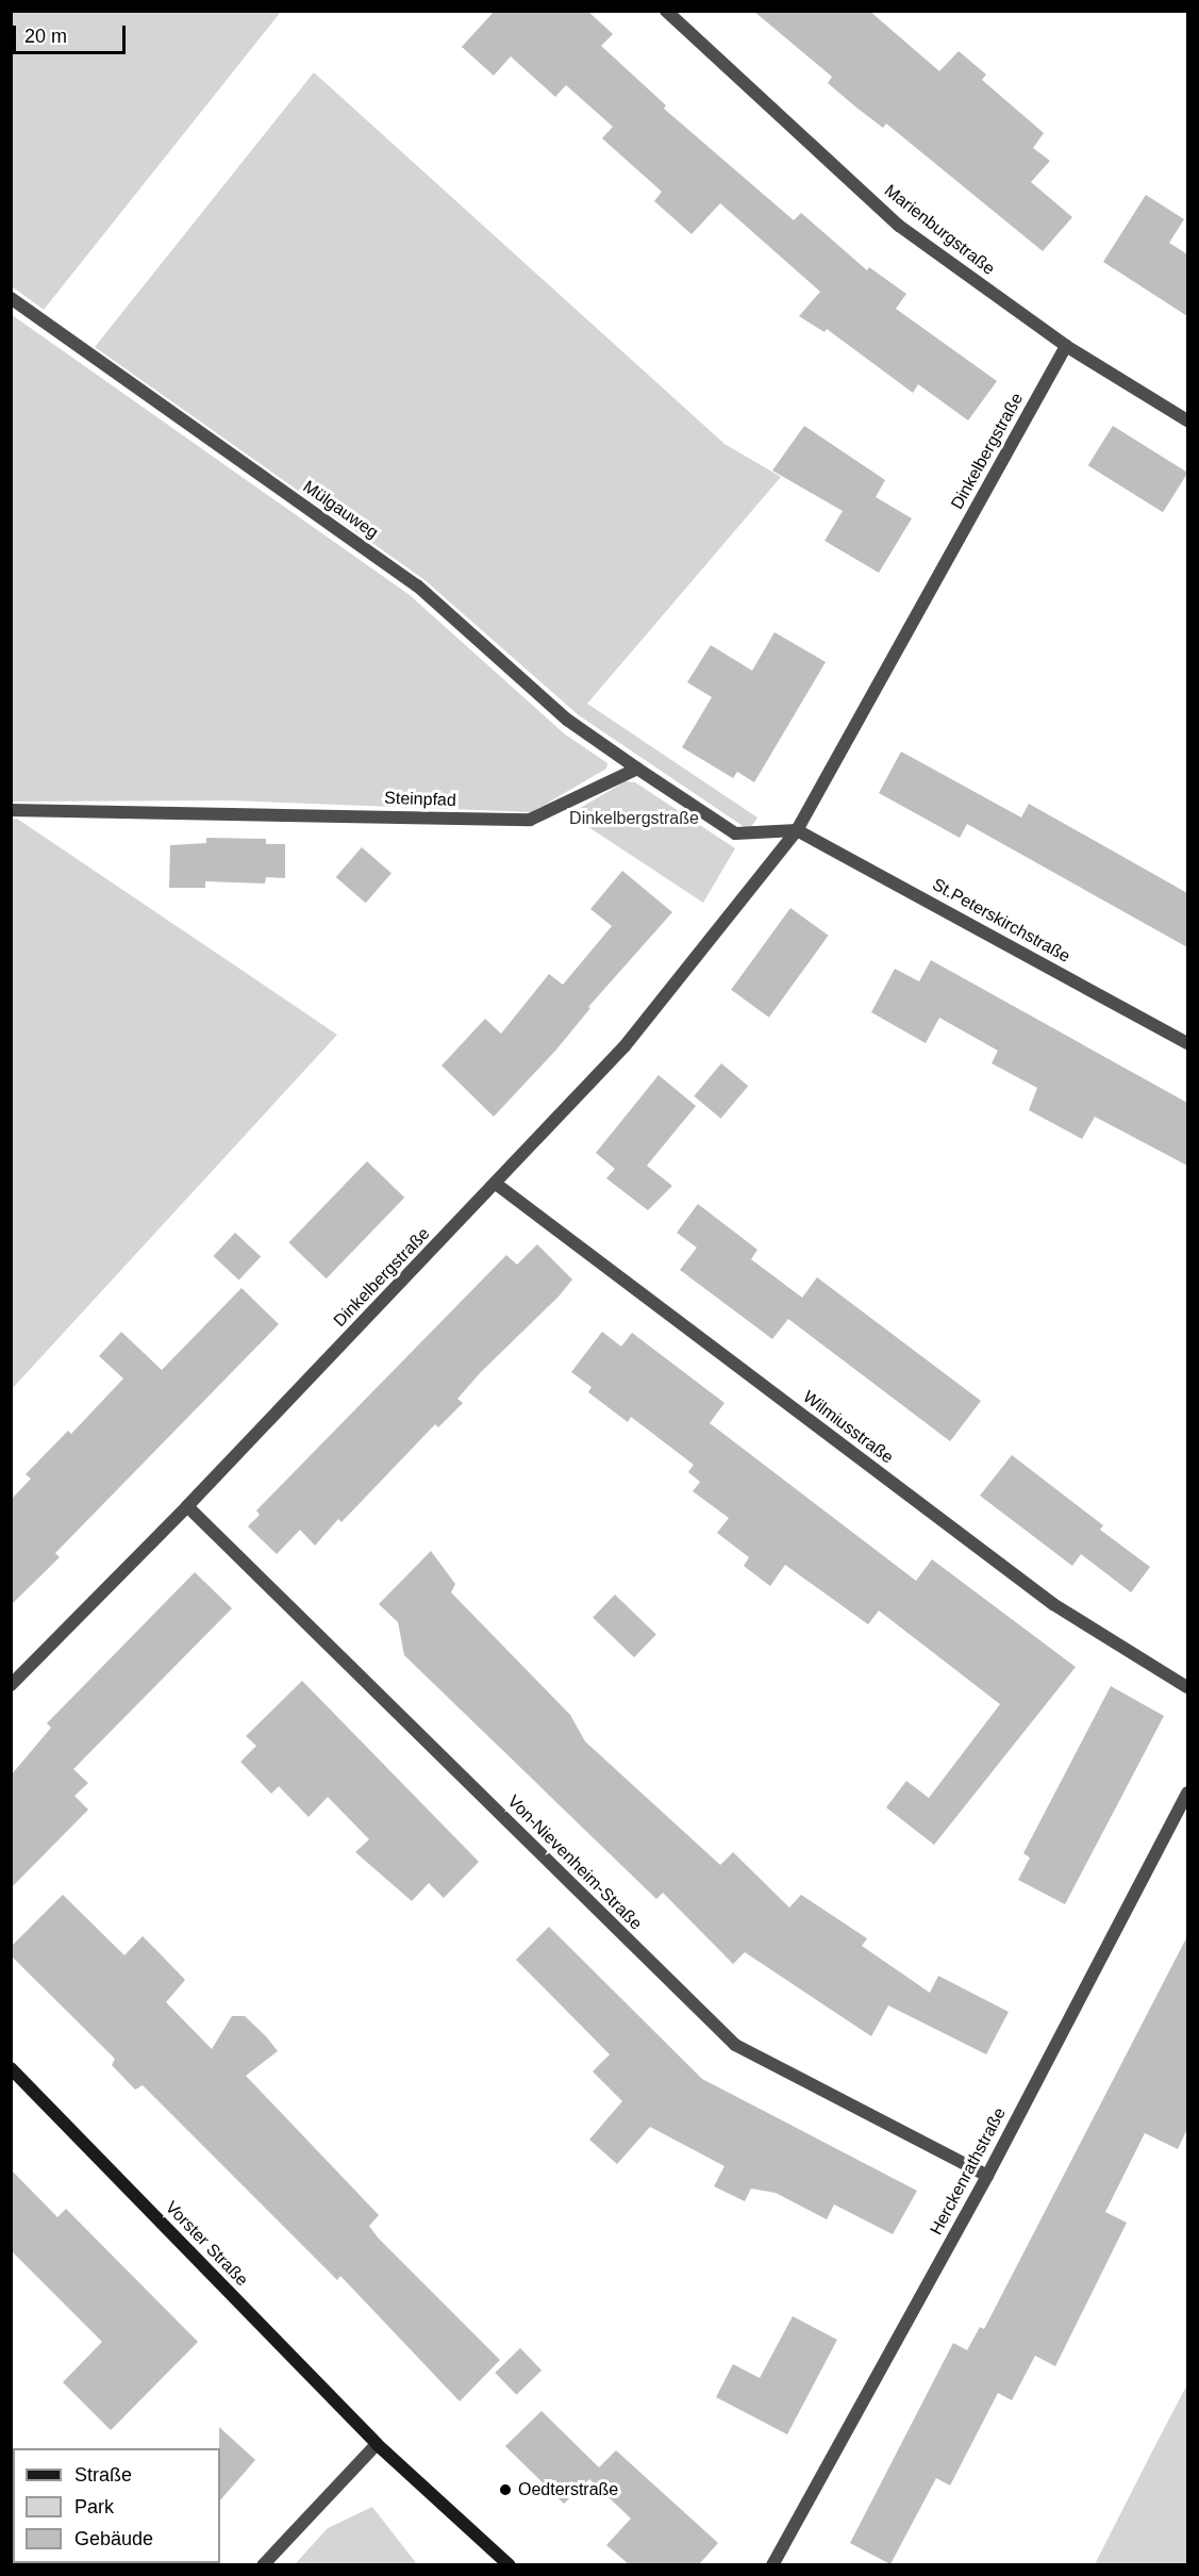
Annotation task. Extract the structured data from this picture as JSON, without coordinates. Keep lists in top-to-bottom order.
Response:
{
  "streets": {
    "main road": ["Vorster Straße"],
    "street": [
      "Marienburgstraße",
      "Dinkelbergstraße",
      "Mülgauweg",
      "Steinpfad",
      "St.Peterskirchstraße",
      "Wilmiusstraße",
      "Von-Nievenheim-Straße",
      "Herckenrathstraße"
    ]
  },
  "crossings": [
    ["Marienburgstraße", "Dinkelbergstraße"],
    ["Dinkelbergstraße", "St.Peterskirchstraße"],
    ["Dinkelbergstraße", "Wilmiusstraße"],
    ["Dinkelbergstraße", "Von-Nievenheim-Straße"],
    ["Mülgauweg", "Steinpfad"],
    ["Von-Nievenheim-Straße", "Herckenrathstraße"]
  ],
  "parks": ["Dinkelbergstraße"],
  "places": ["Oedterstraße"],
  "legend": ["Straße", "Park", "Gebäude"],
  "scale_bar": "20 m"
}
